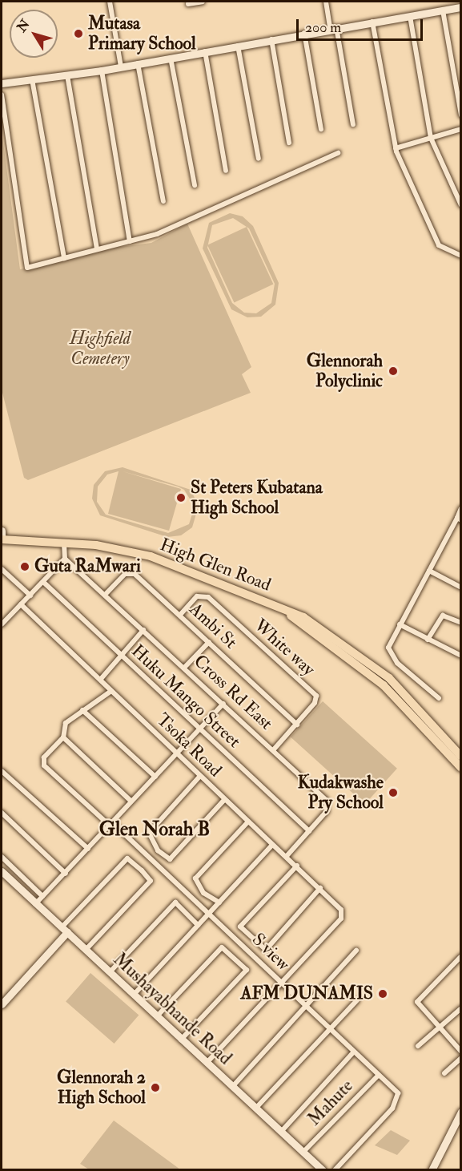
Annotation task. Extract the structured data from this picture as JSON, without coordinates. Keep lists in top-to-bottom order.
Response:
{
  "streets": {
    "main road": ["High Glen Road"],
    "street": [
      "Ambi St",
      "White way",
      "Cross Rd East",
      "Huku Mango Street",
      "Tsoka Road",
      "S view",
      "Mushayabhande Road",
      "Mahute"
    ]
  },
  "crossings": [
    ["Ambi St", "White way"],
    ["Ambi St", "Cross Rd East"],
    ["White way", "Cross Rd East"],
    ["Cross Rd East", "Huku Mango Street"],
    ["Cross Rd East", "Tsoka Road"],
    ["Tsoka Road", "S view"],
    ["S view", "Mahute"],
    ["Mushayabhande Road", "Mahute"]
  ],
  "districts": ["Glen Norah B"],
  "parks": ["Highfield Cemetery"],
  "places": [
    "Mutasa Primary School",
    "Glennorah Polyclinic",
    "St Peters Kubatana High School",
    "Guta RaMwari",
    "Kudakwashe Pry School",
    "AFM DUNAMIS",
    "Glennorah 2 High School"
  ],
  "scale_bar": "200 m",
  "north": "top left"
}
